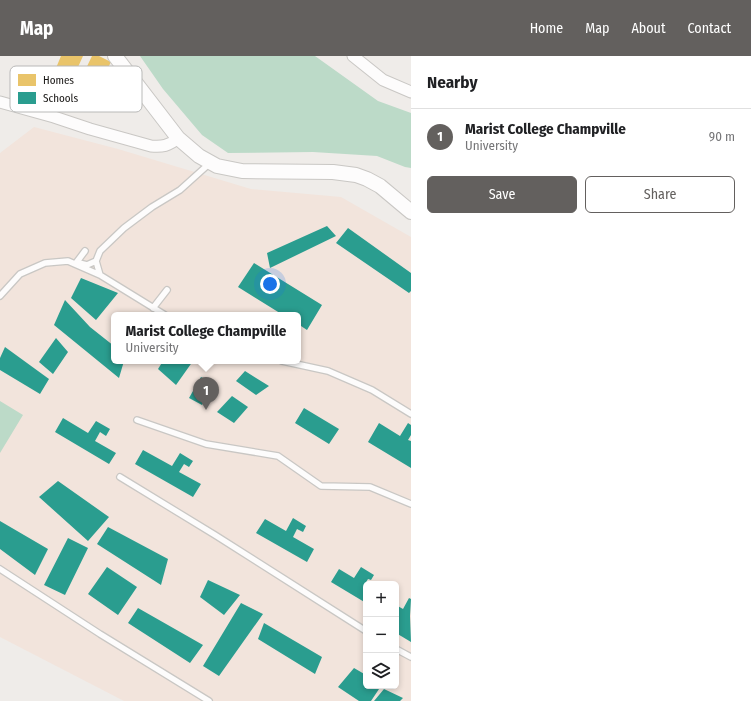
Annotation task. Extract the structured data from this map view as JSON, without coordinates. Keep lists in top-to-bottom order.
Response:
{
  "legend": ["Homes", "Schools"],
  "page": {
    "header": "Map",
    "nav": [
      "Home",
      "Map",
      "About",
      "Contact"
    ],
    "heading": "Nearby",
    "list": [
      {
        "mark": "1",
        "name": "Marist College Champville",
        "note": "University",
        "value": "90 m"
      }
    ],
    "buttons": ["Save", "Share"],
    "popup": ["Marist College Champville", "University"],
    "pins": "1",
    "map_buttons": ["+", "−"]
  }
}
